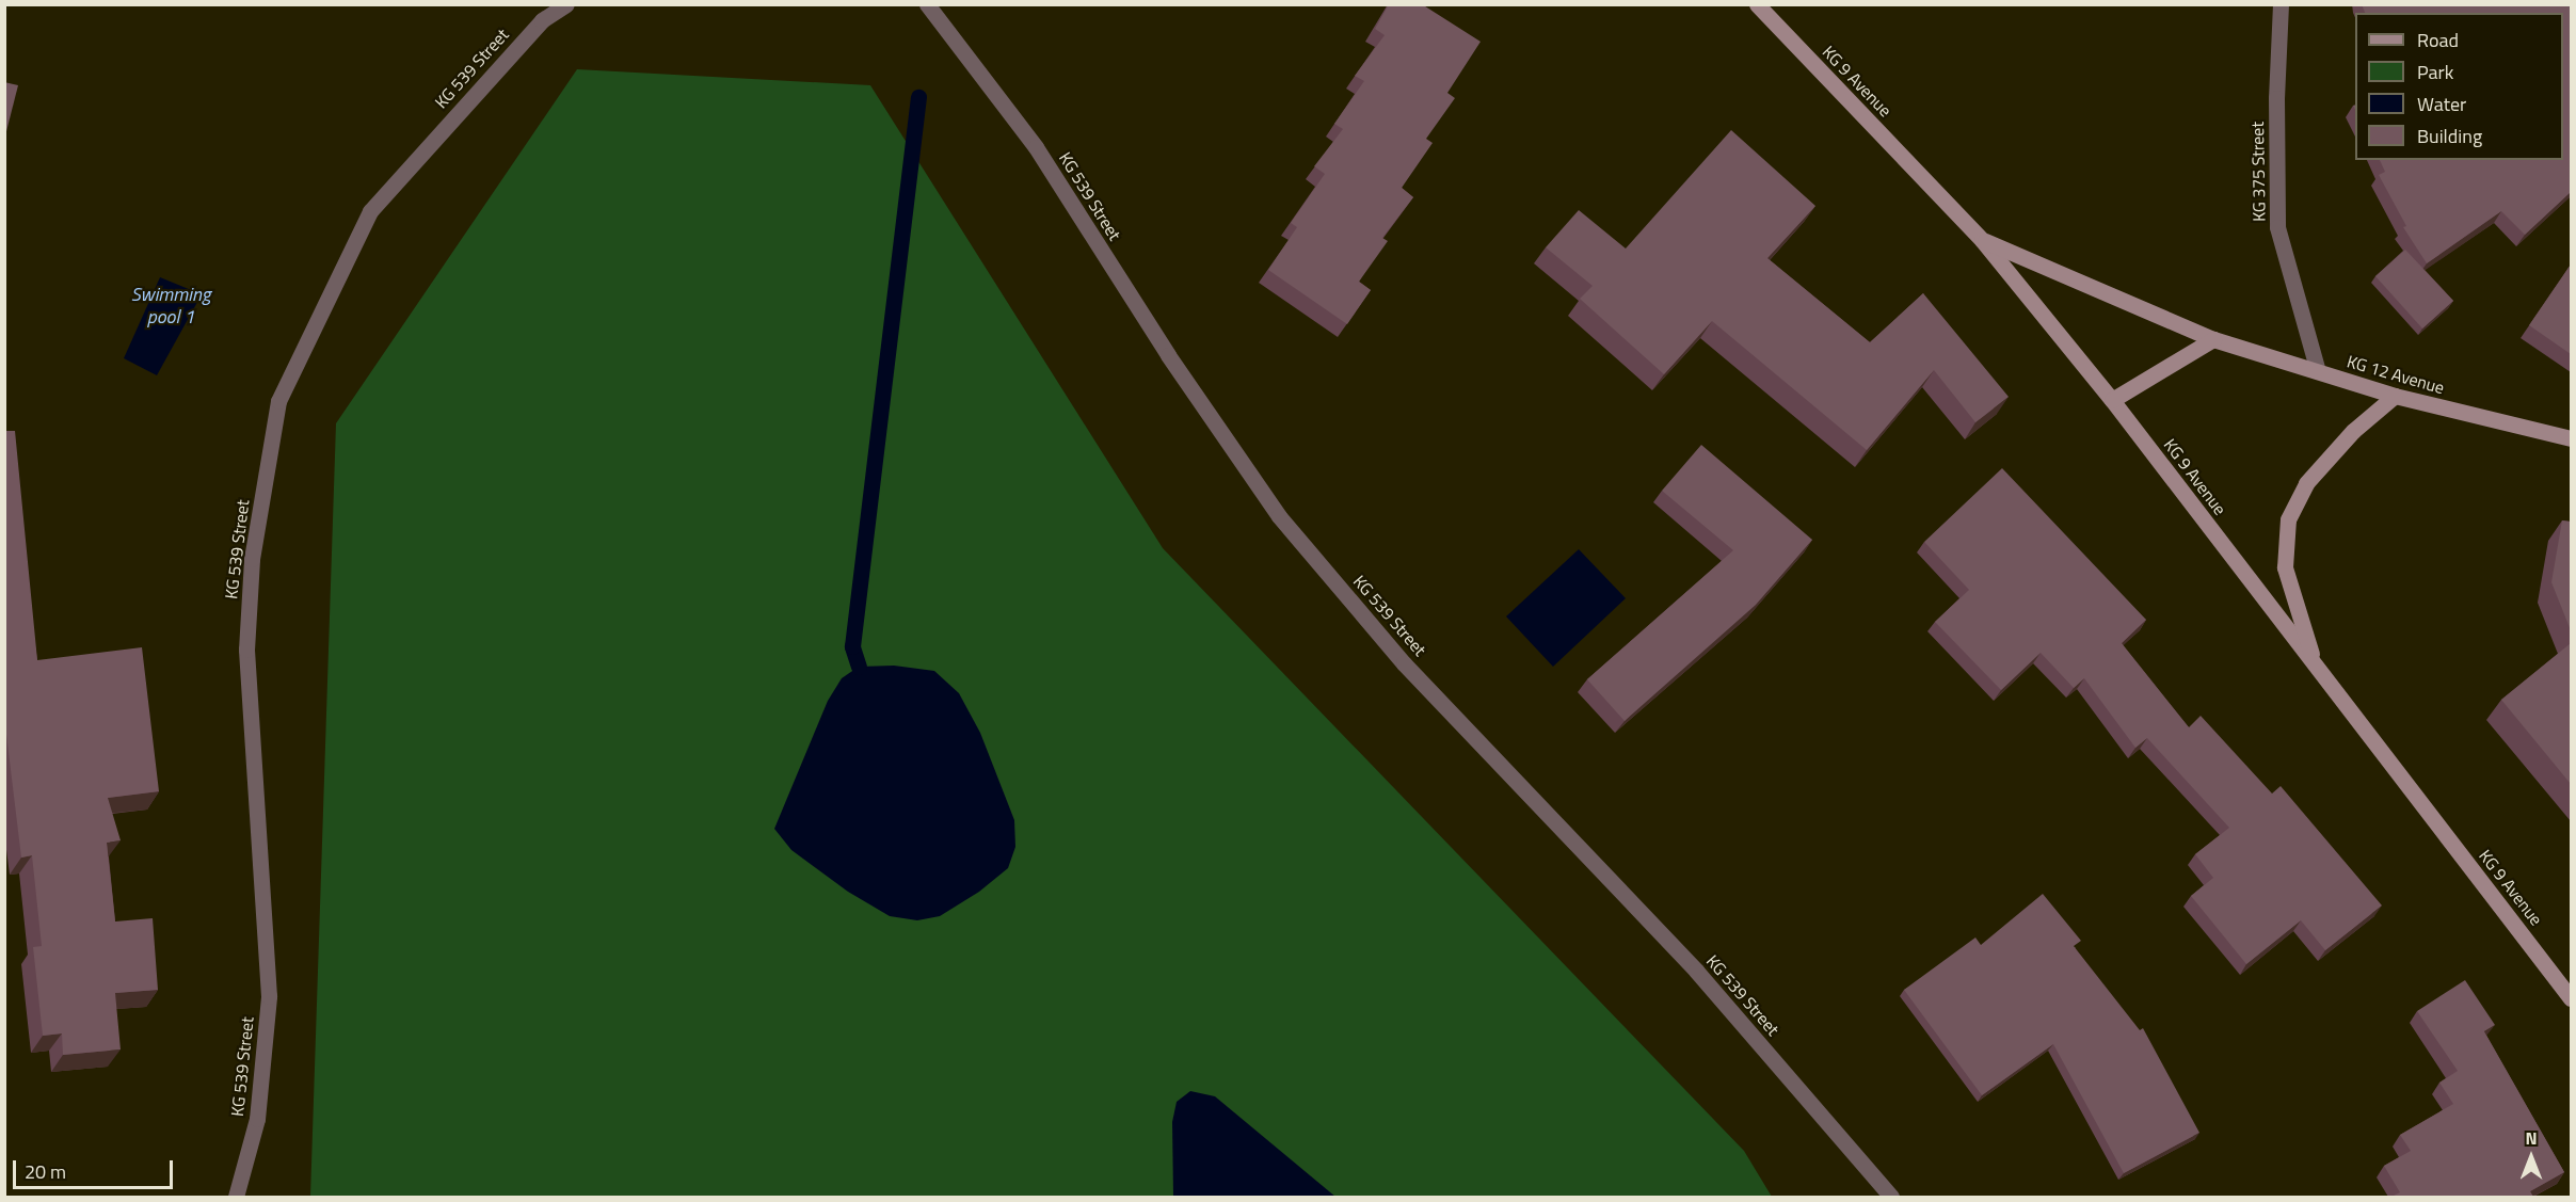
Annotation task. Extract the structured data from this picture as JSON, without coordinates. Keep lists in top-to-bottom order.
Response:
{
  "streets": {
    "main road": ["KG 9 Avenue", "KG 12 Avenue"],
    "street": ["KG 539 Street", "KG 375 Street"]
  },
  "crossings": [
    ["KG 9 Avenue", "KG 12 Avenue"],
    ["KG 375 Street", "KG 12 Avenue"]
  ],
  "water": ["Swimming pool 1"],
  "legend": [
    "Road",
    "Park",
    "Water",
    "Building"
  ],
  "scale_bar": "20 m",
  "north": "top"
}
